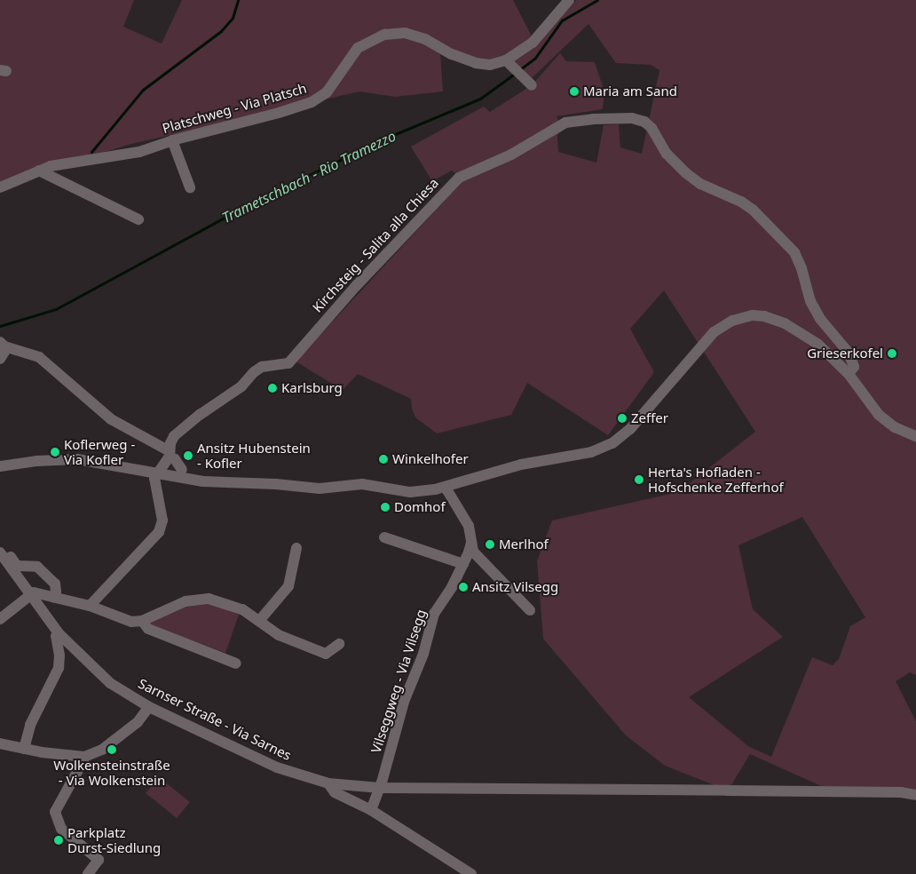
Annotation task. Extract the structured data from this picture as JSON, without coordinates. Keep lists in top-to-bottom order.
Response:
{
  "streets": {
    "street": [
      "Platschweg - Via Platsch",
      "Kirchsteig - Salita alla Chiesa",
      "Vilseggweg - Via Vilsegg",
      "Sarnser Straße - Via Sarnes"
    ]
  },
  "crossings": [
    ["Vilseggweg - Via Vilsegg", "Sarnser Straße - Via Sarnes"]
  ],
  "water": ["Trametschbach - Rio Tramezzo"],
  "places": [
    "Maria am Sand",
    "Grieserkofel",
    "Karlsburg",
    "Zeffer",
    "Koflerweg - Via Kofler",
    "Ansitz Hubenstein - Kofler",
    "Winkelhofer",
    "Herta's Hofladen - Hofschenke Zefferhof",
    "Domhof",
    "Merlhof",
    "Ansitz Vilsegg",
    "Wolkensteinstraße - Via Wolkenstein",
    "Parkplatz Durst-Siedlung"
  ]
}
